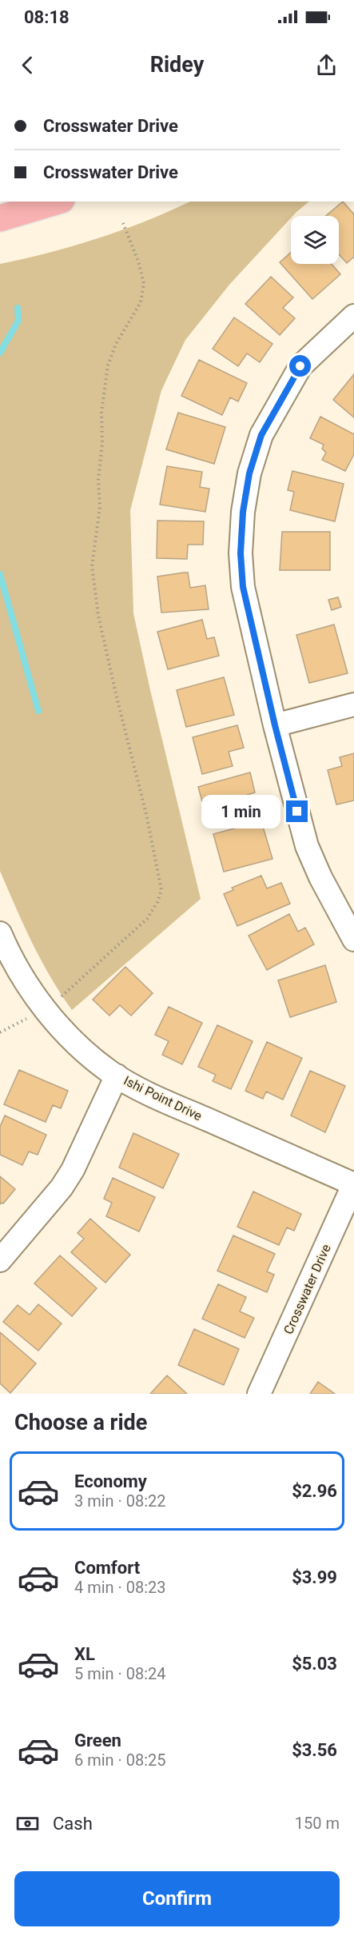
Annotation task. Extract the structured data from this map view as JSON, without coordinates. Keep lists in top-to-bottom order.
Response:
{
  "streets": {
    "street": ["Ishi Point Drive", "Crosswater Drive"]
  },
  "crossings": [
    ["Ishi Point Drive", "Crosswater Drive"]
  ],
  "page": {
    "status": "08:18",
    "header": "Ridey",
    "banner": ["Crosswater Drive", "Crosswater Drive"],
    "bubble": "1 min",
    "heading": "Choose a ride",
    "list": [
      {
        "name": "Economy",
        "note": "3 min · 08:22",
        "value": "$2.96"
      },
      {
        "name": "Comfort",
        "note": "4 min · 08:23",
        "value": "$3.99"
      },
      {
        "name": "XL",
        "note": "5 min · 08:24",
        "value": "$5.03"
      },
      {
        "name": "Green",
        "note": "6 min · 08:25",
        "value": "$3.56"
      }
    ],
    "pay": ["Cash", "150 m"],
    "buttons": "Confirm"
  }
}
